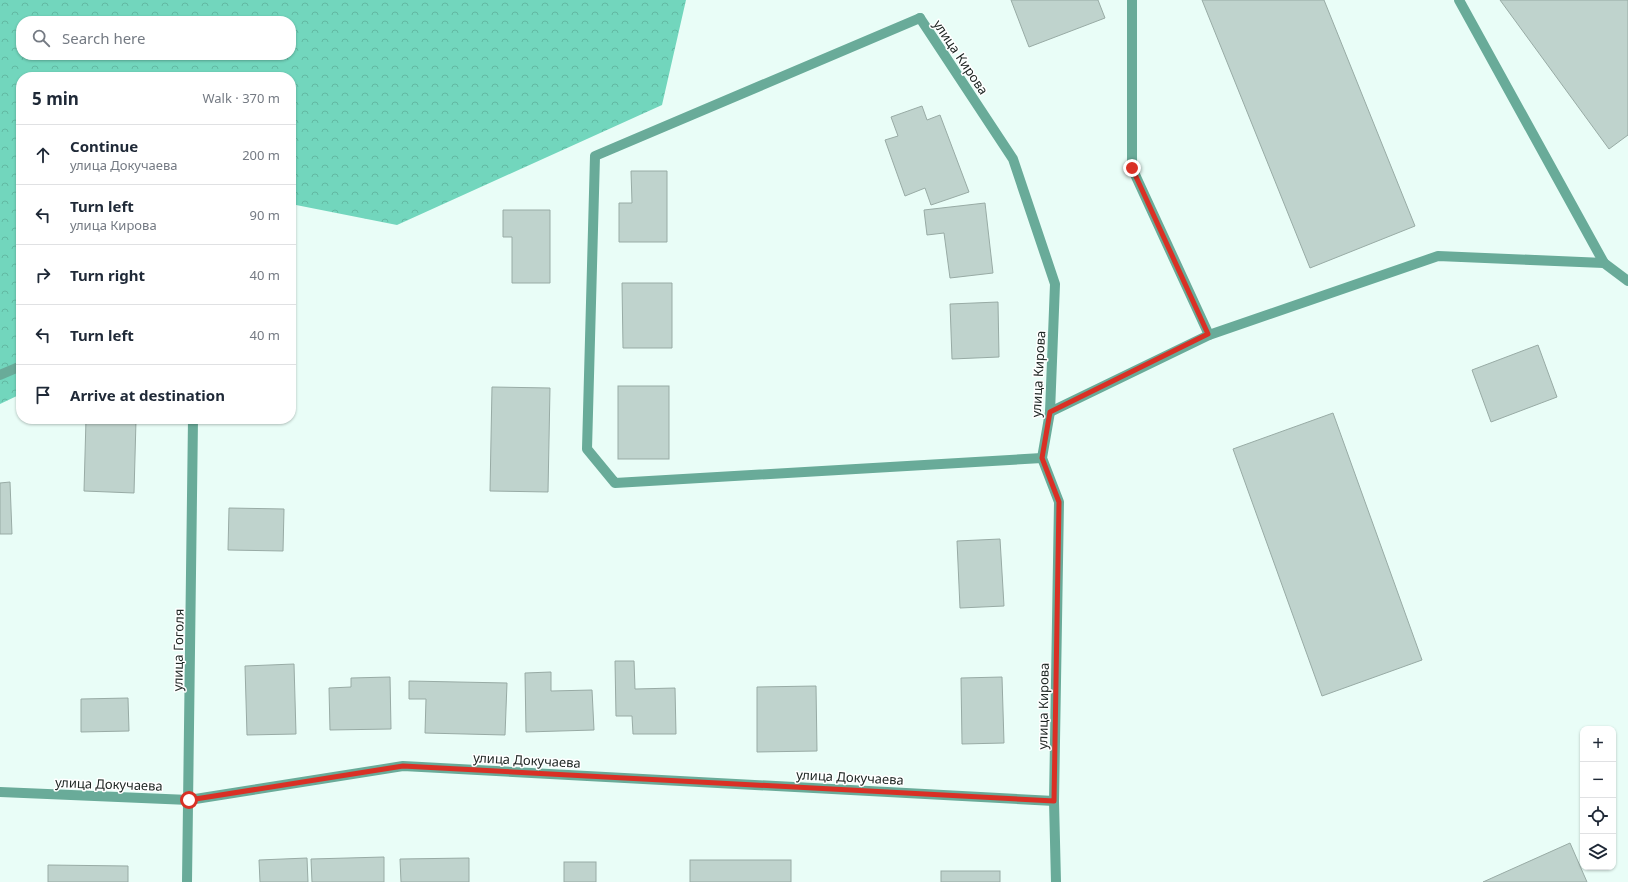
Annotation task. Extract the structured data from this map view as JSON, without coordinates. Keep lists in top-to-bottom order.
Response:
{
  "streets": {
    "street": ["улица Кирова", "улица Гоголя", "улица Докучаева"]
  },
  "crossings": [
    ["улица Кирова", "улица Докучаева"],
    ["улица Гоголя", "улица Докучаева"]
  ],
  "page": {
    "search": "Search here",
    "heading": ["5 min", "Walk · 370 m"],
    "list": [
      ["Continue", "улица Докучаева", "200 m"],
      ["Turn left", "улица Кирова", "90 m"],
      ["Turn right", "40 m"],
      ["Turn left", "40 m"],
      "Arrive at destination"
    ],
    "map_buttons": ["+", "−"]
  }
}
